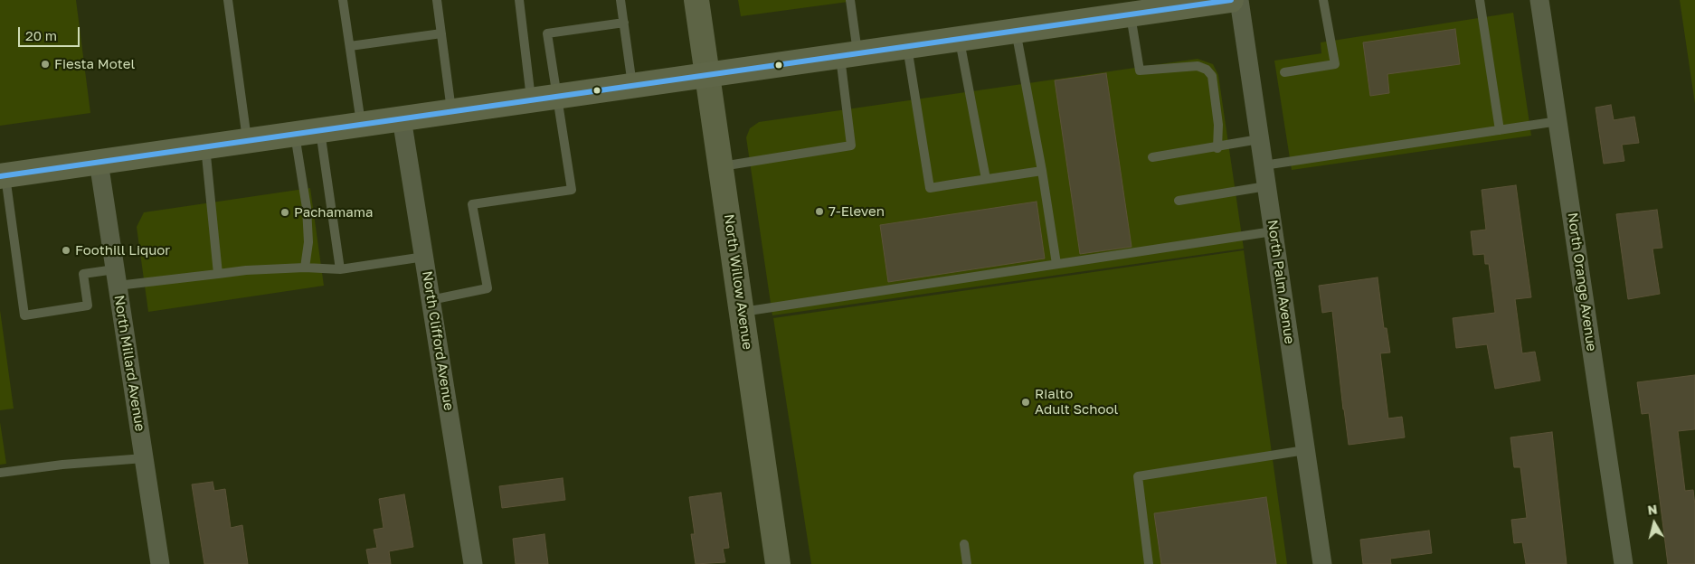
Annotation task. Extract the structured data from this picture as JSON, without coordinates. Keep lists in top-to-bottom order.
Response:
{
  "streets": {
    "street": [
      "North Willow Avenue",
      "North Palm Avenue",
      "North Orange Avenue",
      "North Clifford Avenue",
      "North Millard Avenue"
    ]
  },
  "places": [
    "Fiesta Motel",
    "7-Eleven",
    "Pachamama",
    "Foothill Liquor",
    "Rialto Adult School"
  ],
  "scale_bar": "20 m",
  "north": "top"
}
